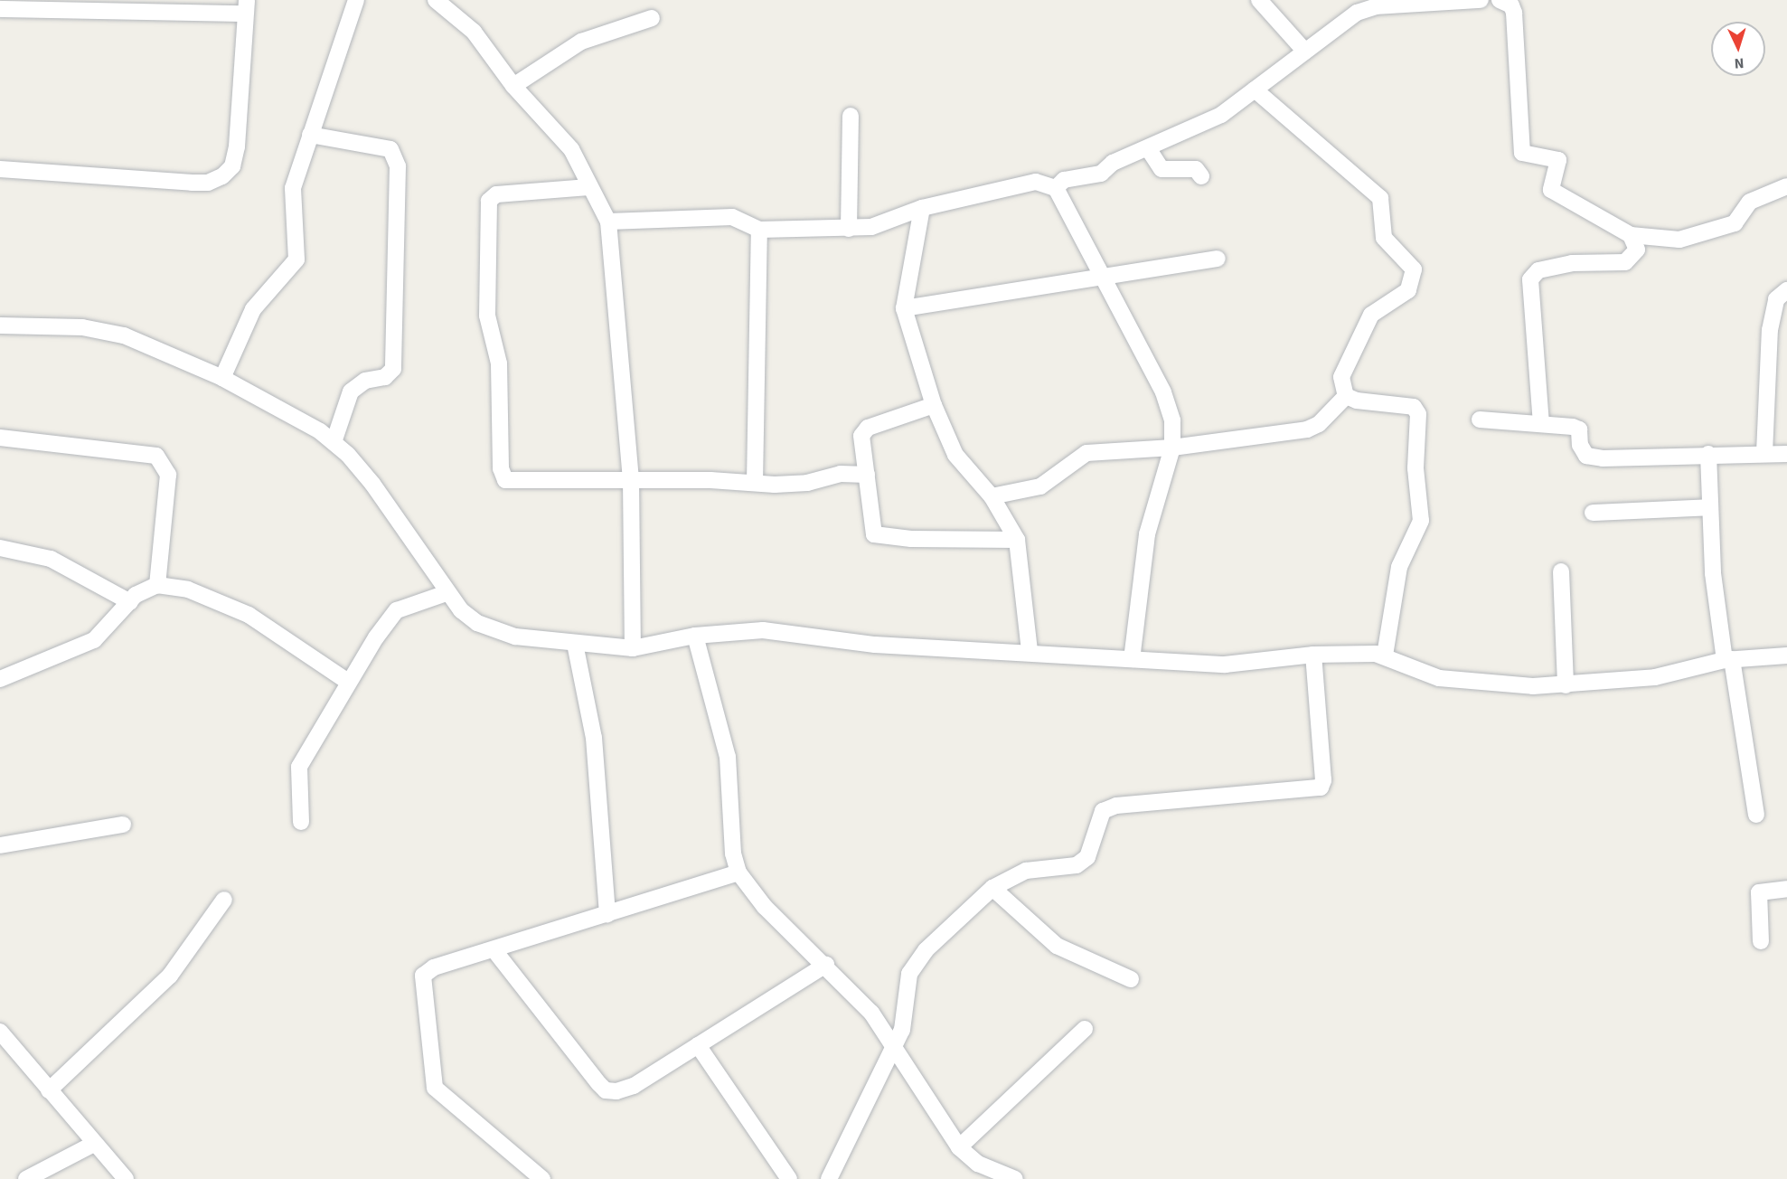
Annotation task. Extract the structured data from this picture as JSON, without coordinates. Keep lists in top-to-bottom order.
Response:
{
  "north": "bottom"
}
